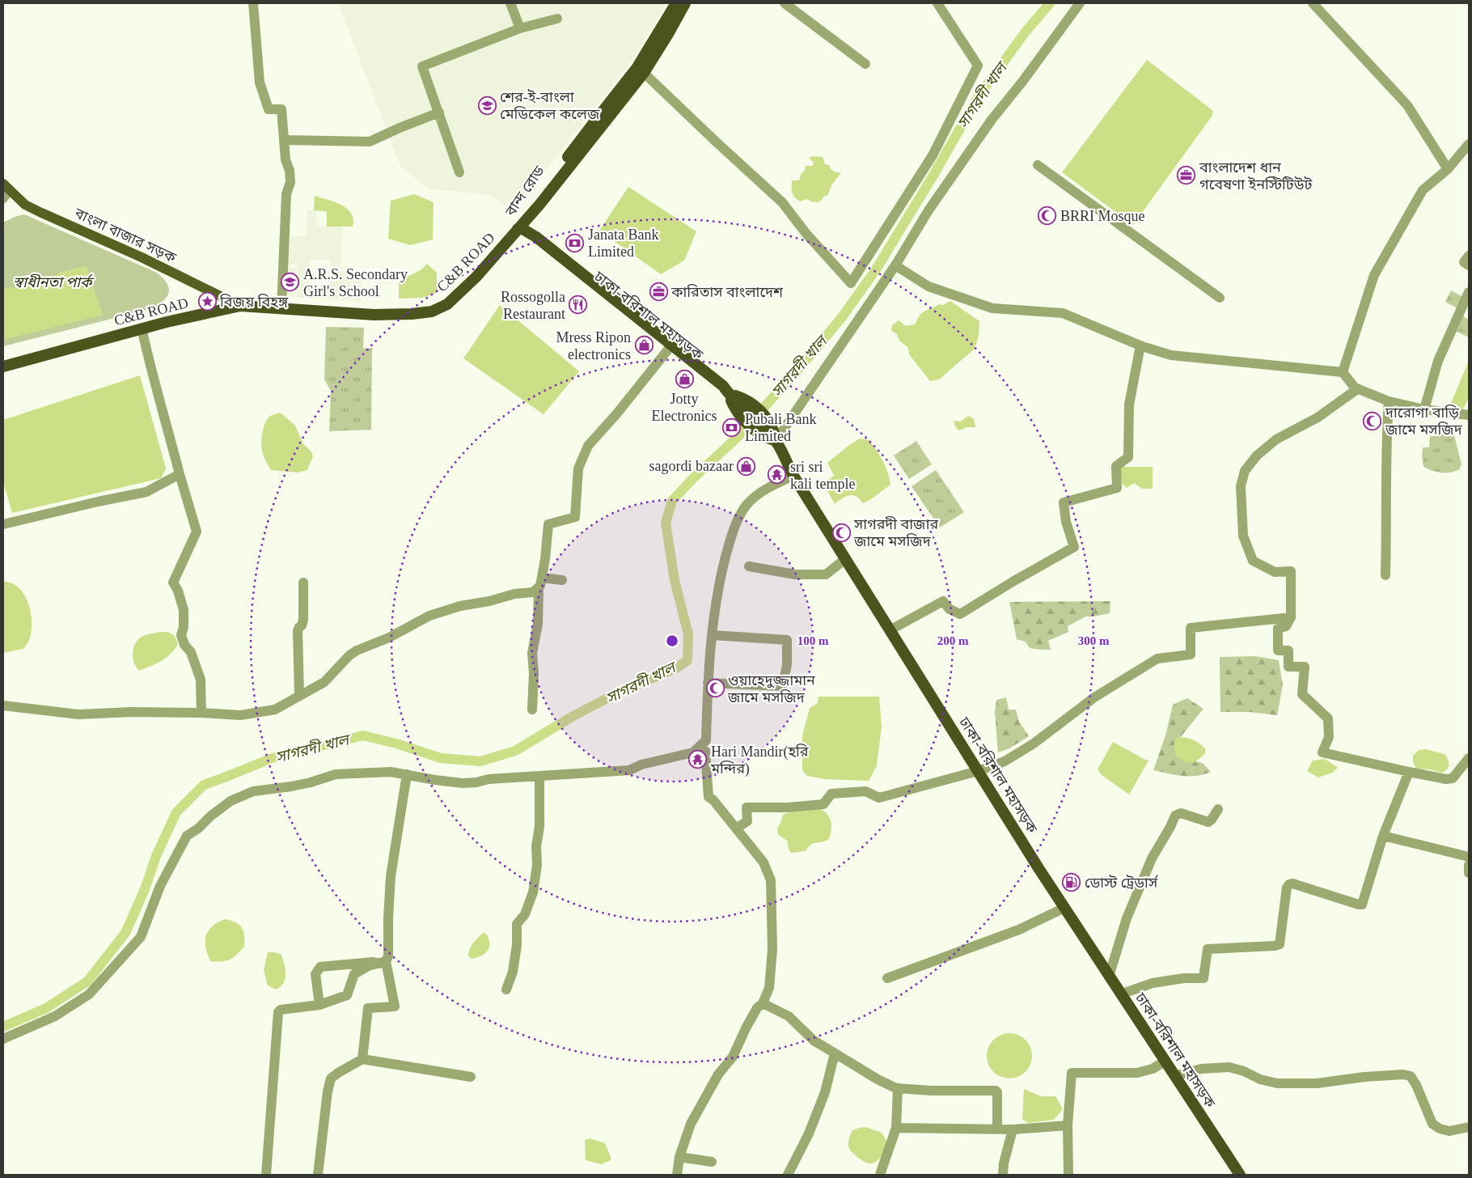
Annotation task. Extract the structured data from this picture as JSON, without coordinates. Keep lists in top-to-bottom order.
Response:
{
  "streets": {
    "highway": ["বান্দ রোড", "C&B ROAD", "ঢাকা-বরিশাল মহাসড়ক"],
    "main road": ["বাংলা বাজার সড়ক"]
  },
  "crossings": [
    ["বান্দ রোড", "C&B ROAD"],
    ["বান্দ রোড", "ঢাকা-বরিশাল মহাসড়ক"],
    ["বাংলা বাজার সড়ক", "C&B ROAD"],
    ["C&B ROAD", "ঢাকা-বরিশাল মহাসড়ক"]
  ],
  "water": ["সাগরদী খাল"],
  "parks": ["স্বাধীনতা পার্ক"],
  "places": {
    "school or university": ["শের-ই-বাংলা মেডিকেল কলেজ", "A.R.S. Secondary Girl's School"],
    "office": ["বাংলাদেশ ধান গবেষণা ইনস্টিটিউট", "কারিতাস বাংলাদেশ"],
    "mosque": [
      "BRRI Mosque",
      "দারোগা বাড়ি জামে মসজিদ",
      "সাগরদী বাজার জামে মসজিদ",
      "ওয়াহেদুজ্জামান জামে মসজিদ"
    ],
    "bank": ["Janata Bank Limited", "Pubali Bank Limited"],
    "place": ["বিজয় বিহঙ্গ"],
    "restaurant": ["Rossogolla Restaurant"],
    "shop": ["Mress Ripon electronics", "Jotty Electronics", "sagordi bazaar"],
    "temple": ["sri sri kali temple", "Hari Mandir(হরি মন্দির)"],
    "fuel station": ["ডোস্ট ট্রেডার্স"]
  },
  "rings": ["100 m", "200 m", "300 m"]
}
